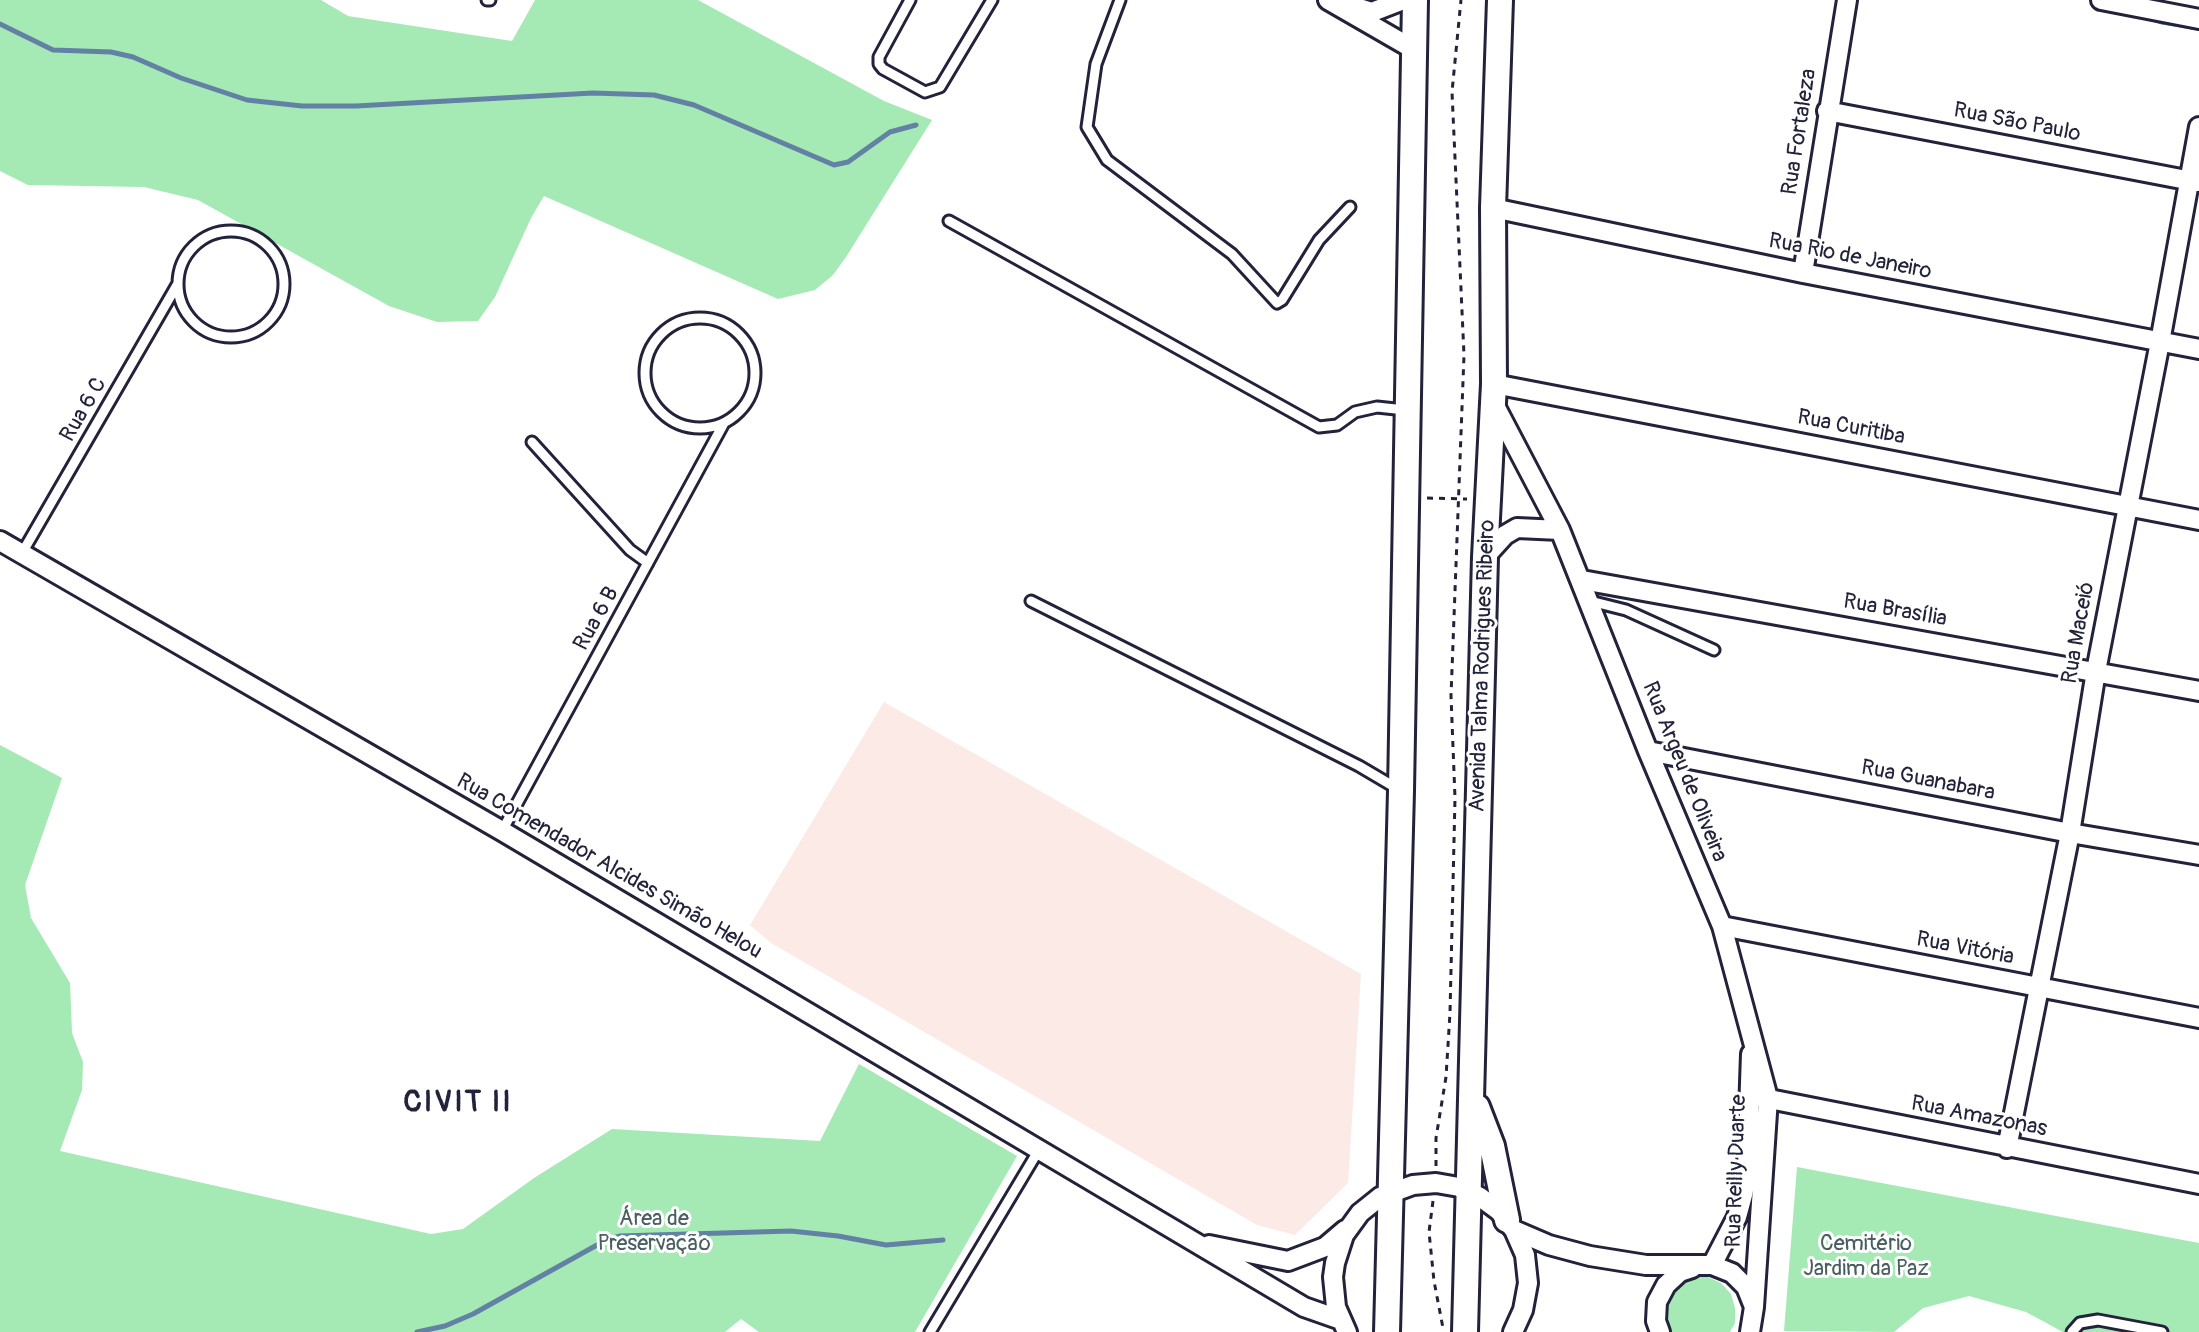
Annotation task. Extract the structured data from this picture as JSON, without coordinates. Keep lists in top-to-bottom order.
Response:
{
  "streets": {
    "main road": ["Avenida Talma Rodrigues Ribeiro"],
    "street": [
      "Rua São Paulo",
      "Rua Fortaleza",
      "Rua Rio de Janeiro",
      "Rua Curitiba",
      "Rua Brasília",
      "Rua Maceió",
      "Rua Argeu de Oliveira",
      "Rua Guanabara",
      "Rua Comendador Alcides Simão Helou",
      "Rua Vitória",
      "Rua Amazonas",
      "Rua Reilly Duarte"
    ],
    "lane": ["Rua 6 C", "Rua 6 B"]
  },
  "crossings": [
    ["Rua São Paulo", "Rua Fortaleza"],
    ["Rua São Paulo", "Rua Maceió"],
    ["Rua Fortaleza", "Rua Rio de Janeiro"],
    ["Rua Rio de Janeiro", "Rua Maceió"],
    ["Rua Rio de Janeiro", "Avenida Talma Rodrigues Ribeiro"],
    ["Rua 6 C", "Rua Comendador Alcides Simão Helou"],
    ["Rua Curitiba", "Rua Maceió"],
    ["Rua Curitiba", "Avenida Talma Rodrigues Ribeiro"],
    ["Rua Curitiba", "Rua Argeu de Oliveira"],
    ["Rua Brasília", "Rua Maceió"],
    ["Rua Brasília", "Rua Argeu de Oliveira"],
    ["Rua 6 B", "Rua Comendador Alcides Simão Helou"],
    ["Rua Maceió", "Rua Guanabara"],
    ["Rua Maceió", "Rua Vitória"],
    ["Rua Maceió", "Rua Amazonas"],
    ["Avenida Talma Rodrigues Ribeiro", "Rua Argeu de Oliveira"],
    ["Rua Argeu de Oliveira", "Rua Guanabara"],
    ["Rua Argeu de Oliveira", "Rua Vitória"],
    ["Rua Argeu de Oliveira", "Rua Reilly Duarte"],
    ["Rua Amazonas", "Rua Reilly Duarte"]
  ],
  "districts": ["CIVIT II"],
  "parks": ["Área de Preservação", "Cemitério Jardim da Paz"]
}
